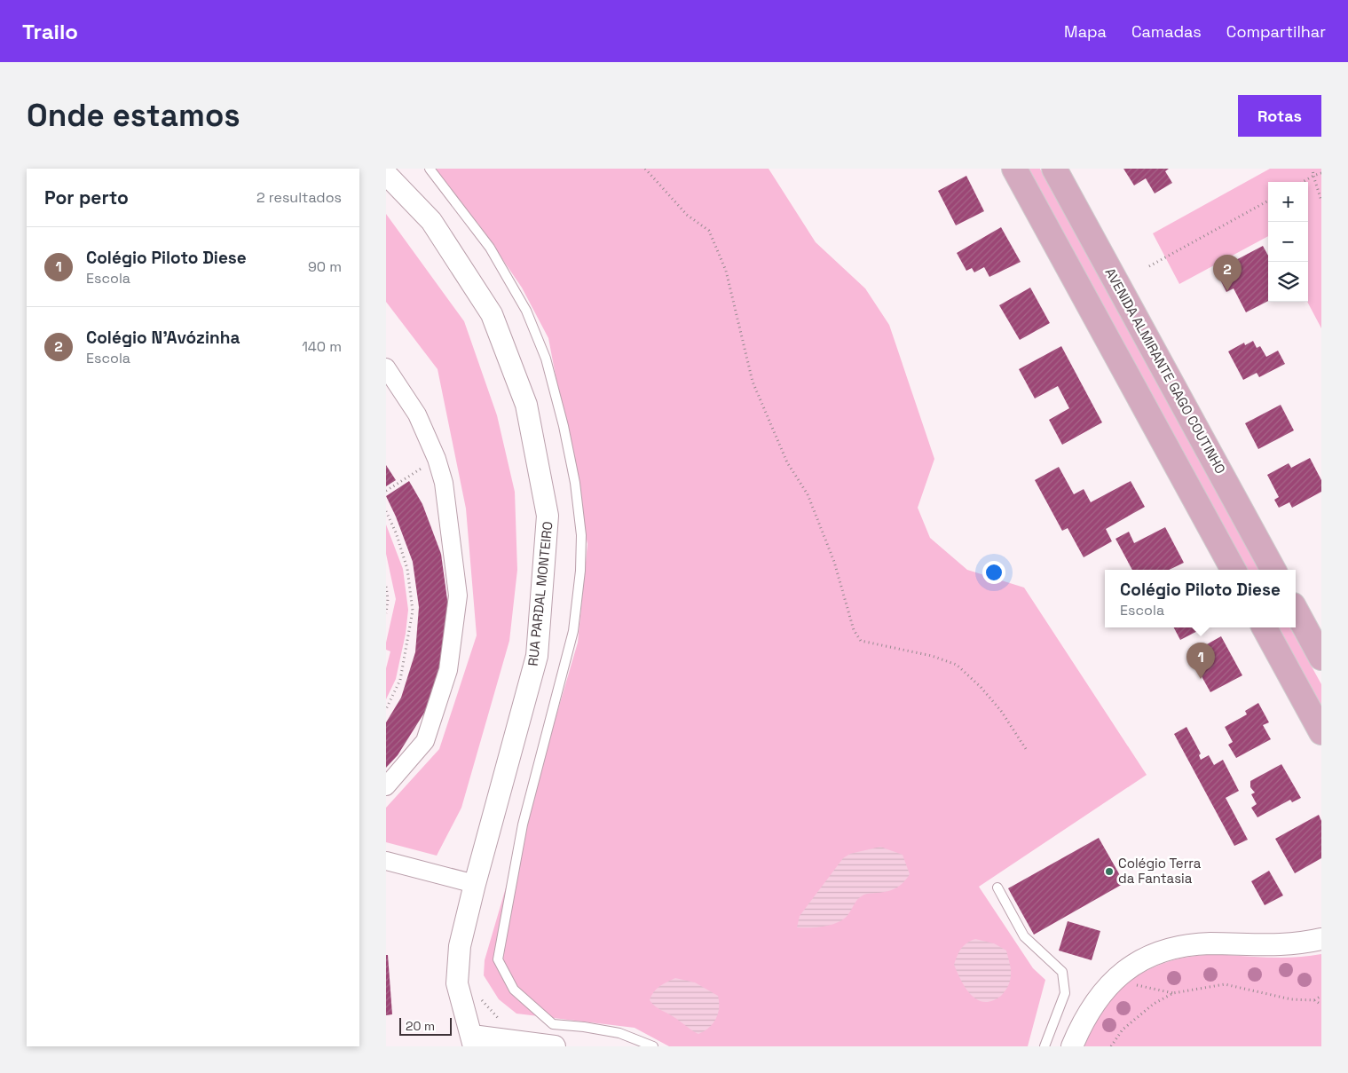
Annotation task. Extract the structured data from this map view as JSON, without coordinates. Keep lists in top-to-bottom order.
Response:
{
  "streets": {
    "main road": ["AVENIDA ALMIRANTE GAGO COUTINHO"],
    "street": ["RUA PARDAL MONTEIRO"]
  },
  "places": ["Colégio Terra da Fantasia"],
  "scale_bar": "20 m",
  "page": {
    "header": "Trailo",
    "nav": ["Mapa", "Camadas", "Compartilhar"],
    "buttons": "Rotas",
    "title": "Onde estamos",
    "heading": ["Por perto", "2 resultados"],
    "map_buttons": ["+", "−"],
    "list": [
      {
        "mark": "1",
        "name": "Colégio Piloto Diese",
        "note": "Escola",
        "value": "90 m"
      },
      {
        "mark": "2",
        "name": "Colégio N'Avózinha",
        "note": "Escola",
        "value": "140 m"
      }
    ],
    "pins": ["2", "1"],
    "popup": ["Colégio Piloto Diese", "Escola"],
    "scale": "20 m"
  }
}
